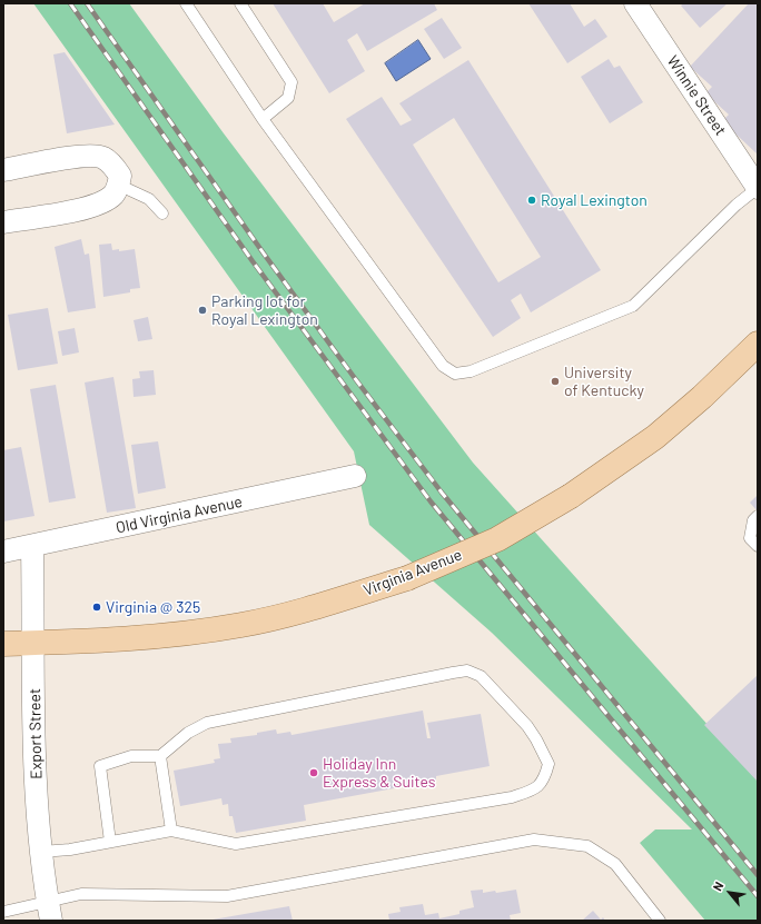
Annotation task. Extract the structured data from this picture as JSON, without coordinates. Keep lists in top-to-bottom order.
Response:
{
  "streets": {
    "main road": ["Virginia Avenue"],
    "street": ["Winnie Street", "Old Virginia Avenue", "Export Street"]
  },
  "crossings": [
    ["Old Virginia Avenue", "Export Street"],
    ["Virginia Avenue", "Export Street"]
  ],
  "places": [
    "Royal Lexington",
    "Parking lot for Royal Lexington",
    "University of Kentucky",
    "Virginia @ 325",
    "Holiday Inn Express & Suites"
  ],
  "north": "top left"
}
